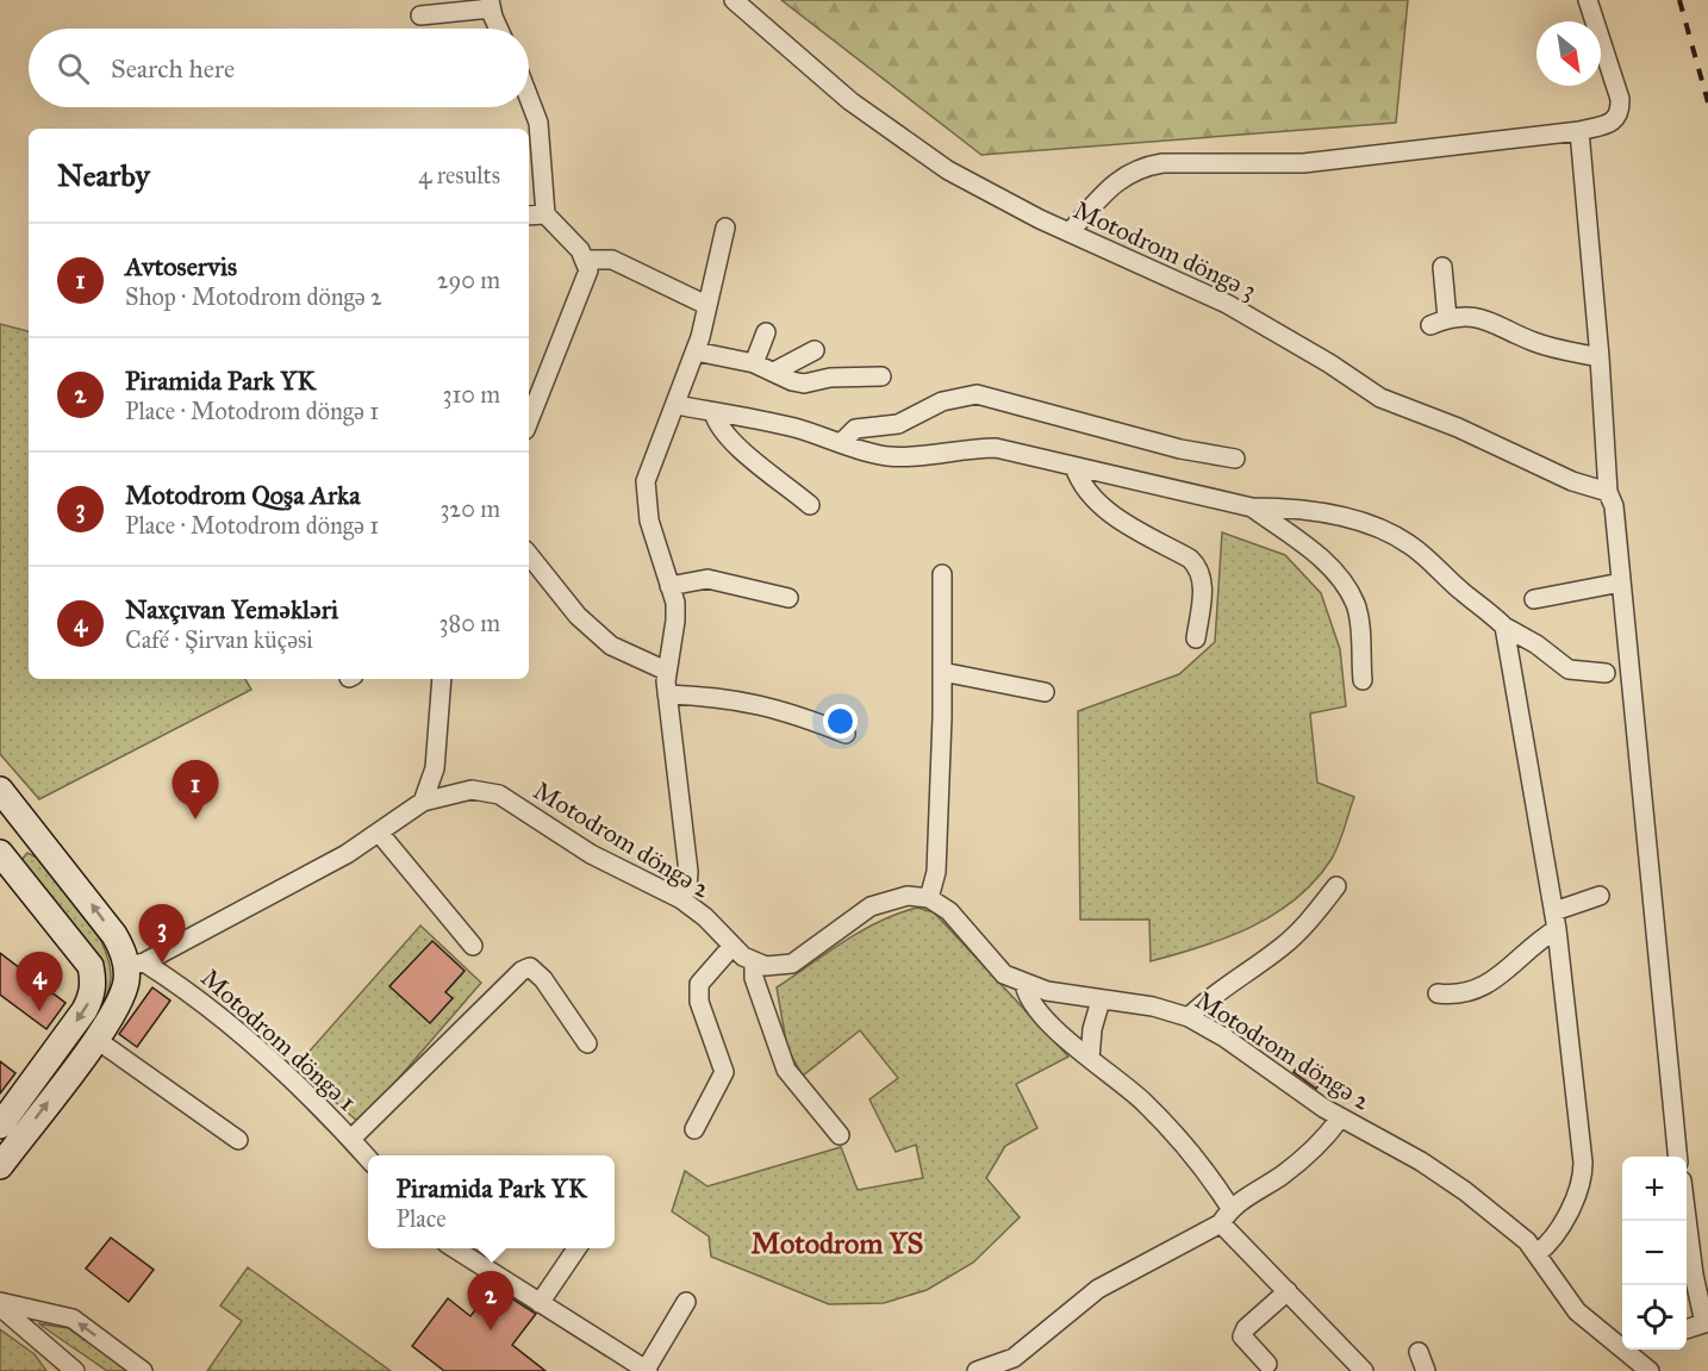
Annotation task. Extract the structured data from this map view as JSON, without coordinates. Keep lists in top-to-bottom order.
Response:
{
  "streets": {
    "street": ["Motodrom döngə 3", "Motodrom döngə 2", "Motodrom döngə 1"]
  },
  "crossings": [
    ["Motodrom döngə 2", "Motodrom döngə 1"]
  ],
  "districts": ["Motodrom YS"],
  "north": "bottom right",
  "page": {
    "search": "Search here",
    "heading": ["Nearby", "4 results"],
    "list": [
      {
        "mark": "1",
        "name": "Avtoservis",
        "note": "Shop · Motodrom döngə 2",
        "value": "290 m"
      },
      {
        "mark": "2",
        "name": "Piramida Park YK",
        "note": "Place · Motodrom döngə 1",
        "value": "310 m"
      },
      {
        "mark": "3",
        "name": "Motodrom Qoşa Arka",
        "note": "Place · Motodrom döngə 1",
        "value": "320 m"
      },
      {
        "mark": "4",
        "name": "Naxçıvan Yeməkləri",
        "note": "Café · Şirvan küçəsi",
        "value": "380 m"
      }
    ],
    "pins": [
      "1",
      "3",
      "4",
      "2"
    ],
    "popup": ["Piramida Park YK", "Place"],
    "map_buttons": ["+", "−"]
  }
}
